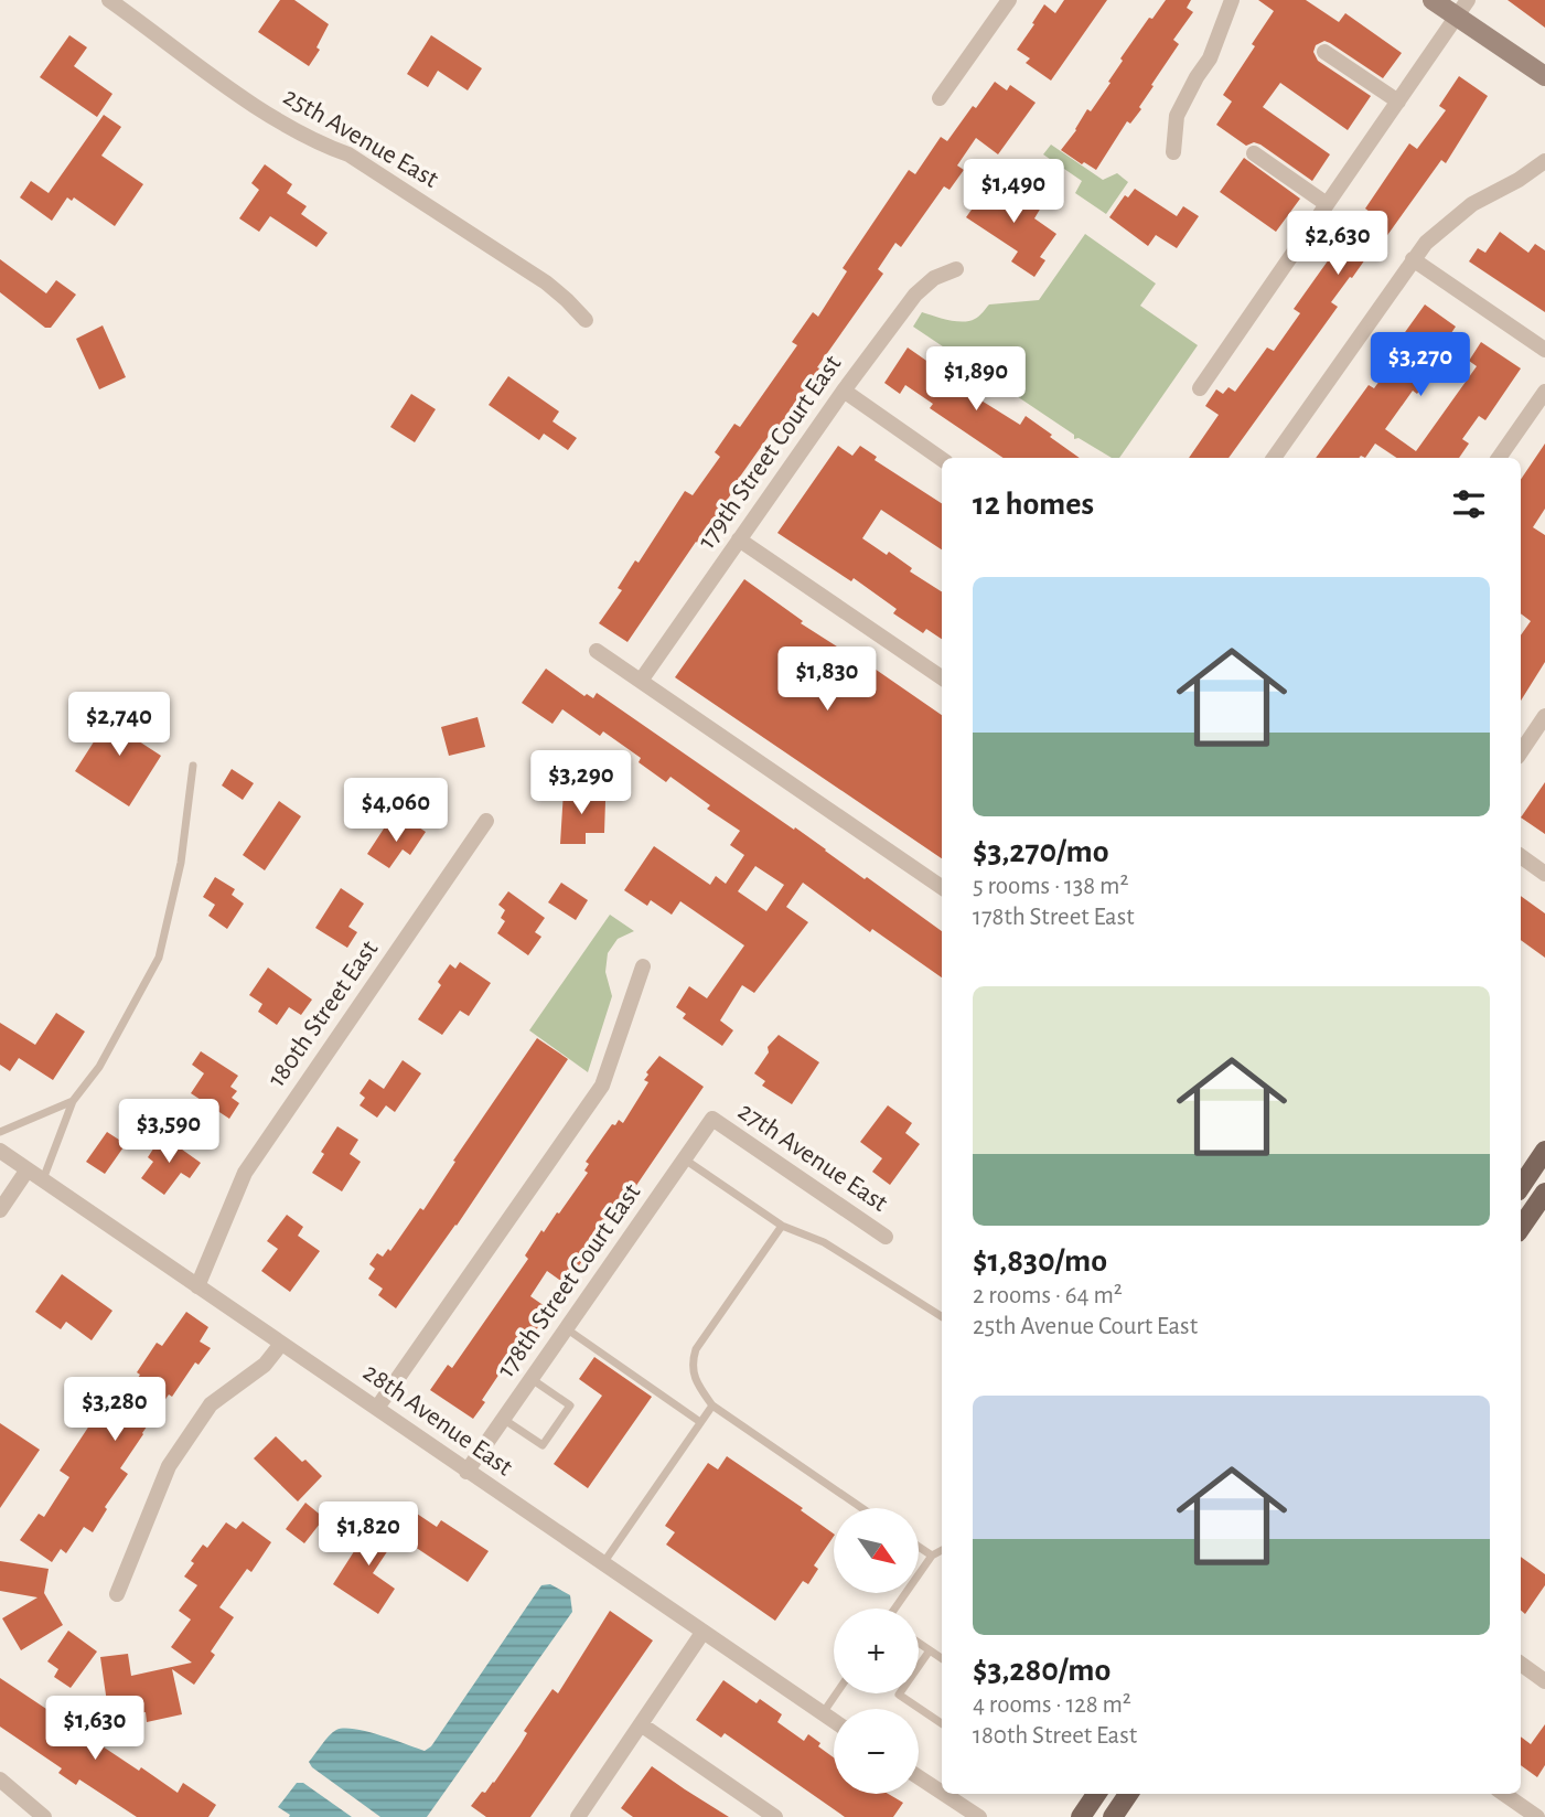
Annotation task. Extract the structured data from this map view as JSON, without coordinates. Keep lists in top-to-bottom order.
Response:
{
  "streets": {
    "street": [
      "25th Avenue East",
      "179th Street Court East",
      "180th Street East",
      "27th Avenue East",
      "178th Street Court East",
      "28th Avenue East"
    ]
  },
  "crossings": [
    ["180th Street East", "28th Avenue East"],
    ["27th Avenue East", "178th Street Court East"],
    ["178th Street Court East", "28th Avenue East"]
  ],
  "north": "bottom right",
  "page": {
    "price": [
      "$1,490",
      "$2,630",
      "$3,270",
      "$1,890",
      "$1,830",
      "$2,740",
      "$3,290",
      "$4,060",
      "$3,590",
      "$3,280",
      "$1,820",
      "$1,630"
    ],
    "heading": "12 homes",
    "list": [
      {
        "name": "$3,270/mo",
        "note": "5 rooms · 138 m² · 178th Street East"
      },
      {
        "name": "$1,830/mo",
        "note": "2 rooms · 64 m² · 25th Avenue Court East"
      },
      {
        "name": "$3,280/mo",
        "note": "4 rooms · 128 m² · 180th Street East"
      }
    ],
    "map_buttons": ["+", "−"]
  }
}
